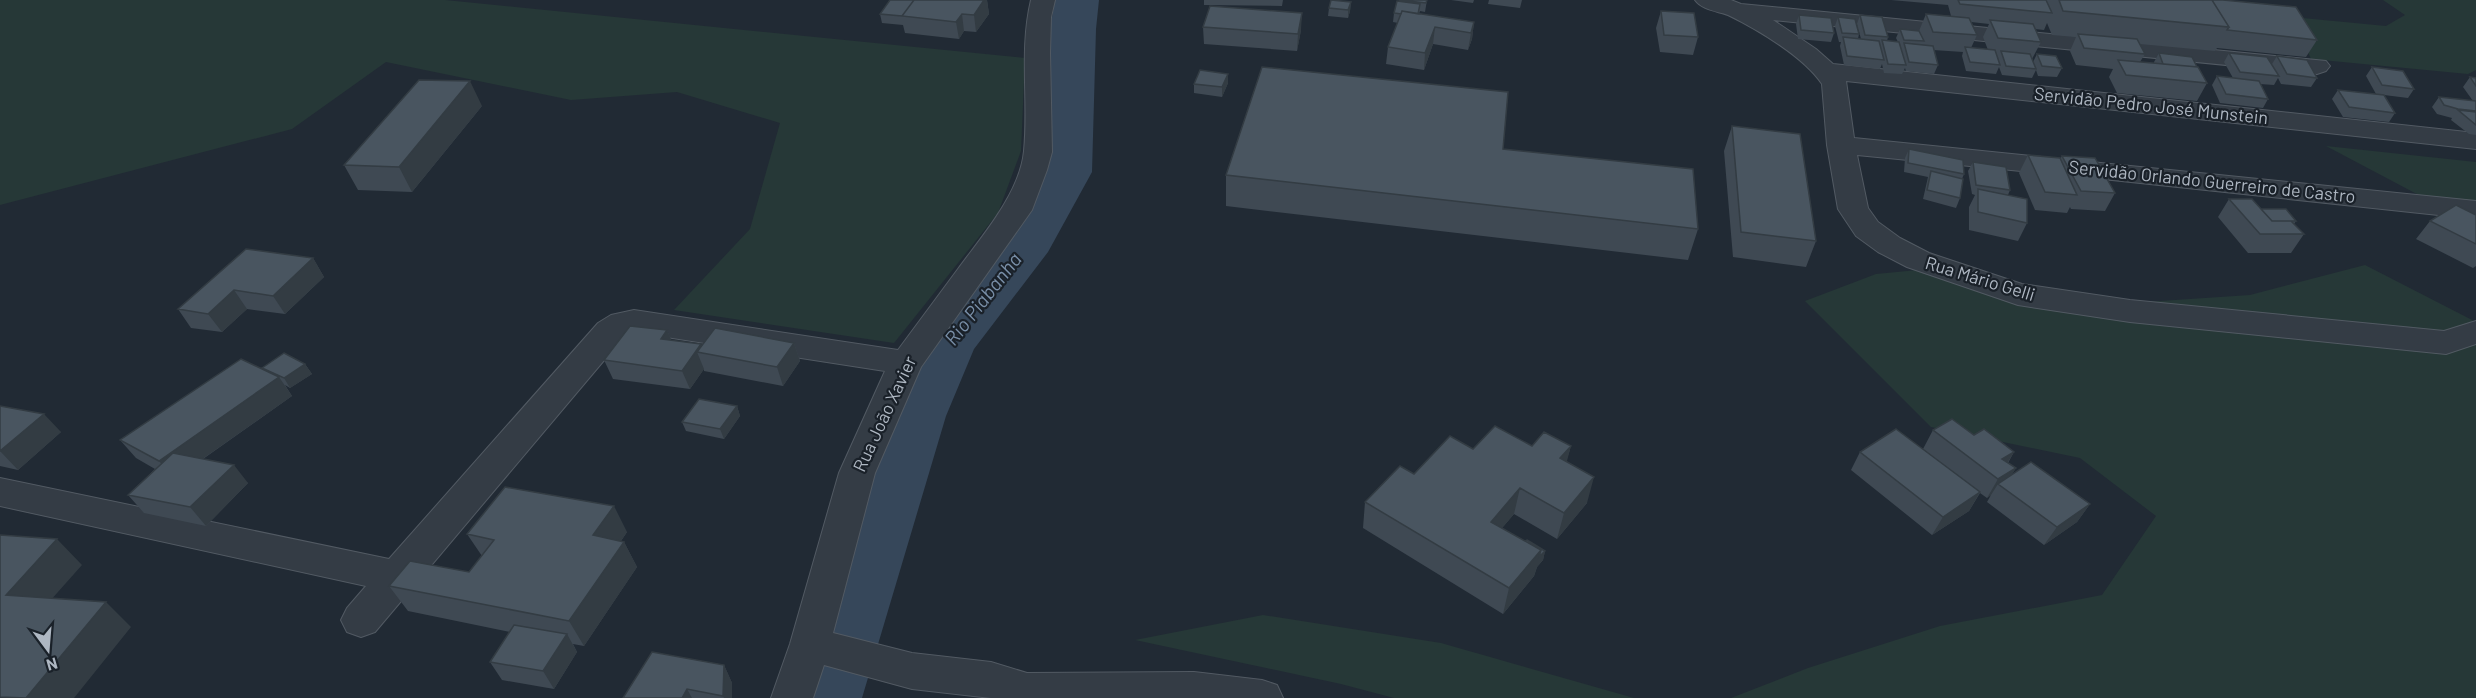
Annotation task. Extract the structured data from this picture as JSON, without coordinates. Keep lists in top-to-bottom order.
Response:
{
  "streets": {
    "street": [
      "Servidão Pedro José Munstein",
      "Servidão Orlando Guerreiro de Castro",
      "Rua Mário Gelli",
      "Rua João Xavier"
    ]
  },
  "crossings": [
    ["Servidão Pedro José Munstein", "Rua Mário Gelli"],
    ["Servidão Orlando Guerreiro de Castro", "Rua Mário Gelli"]
  ],
  "water": ["Rio Piabanha"],
  "north": "bottom"
}
